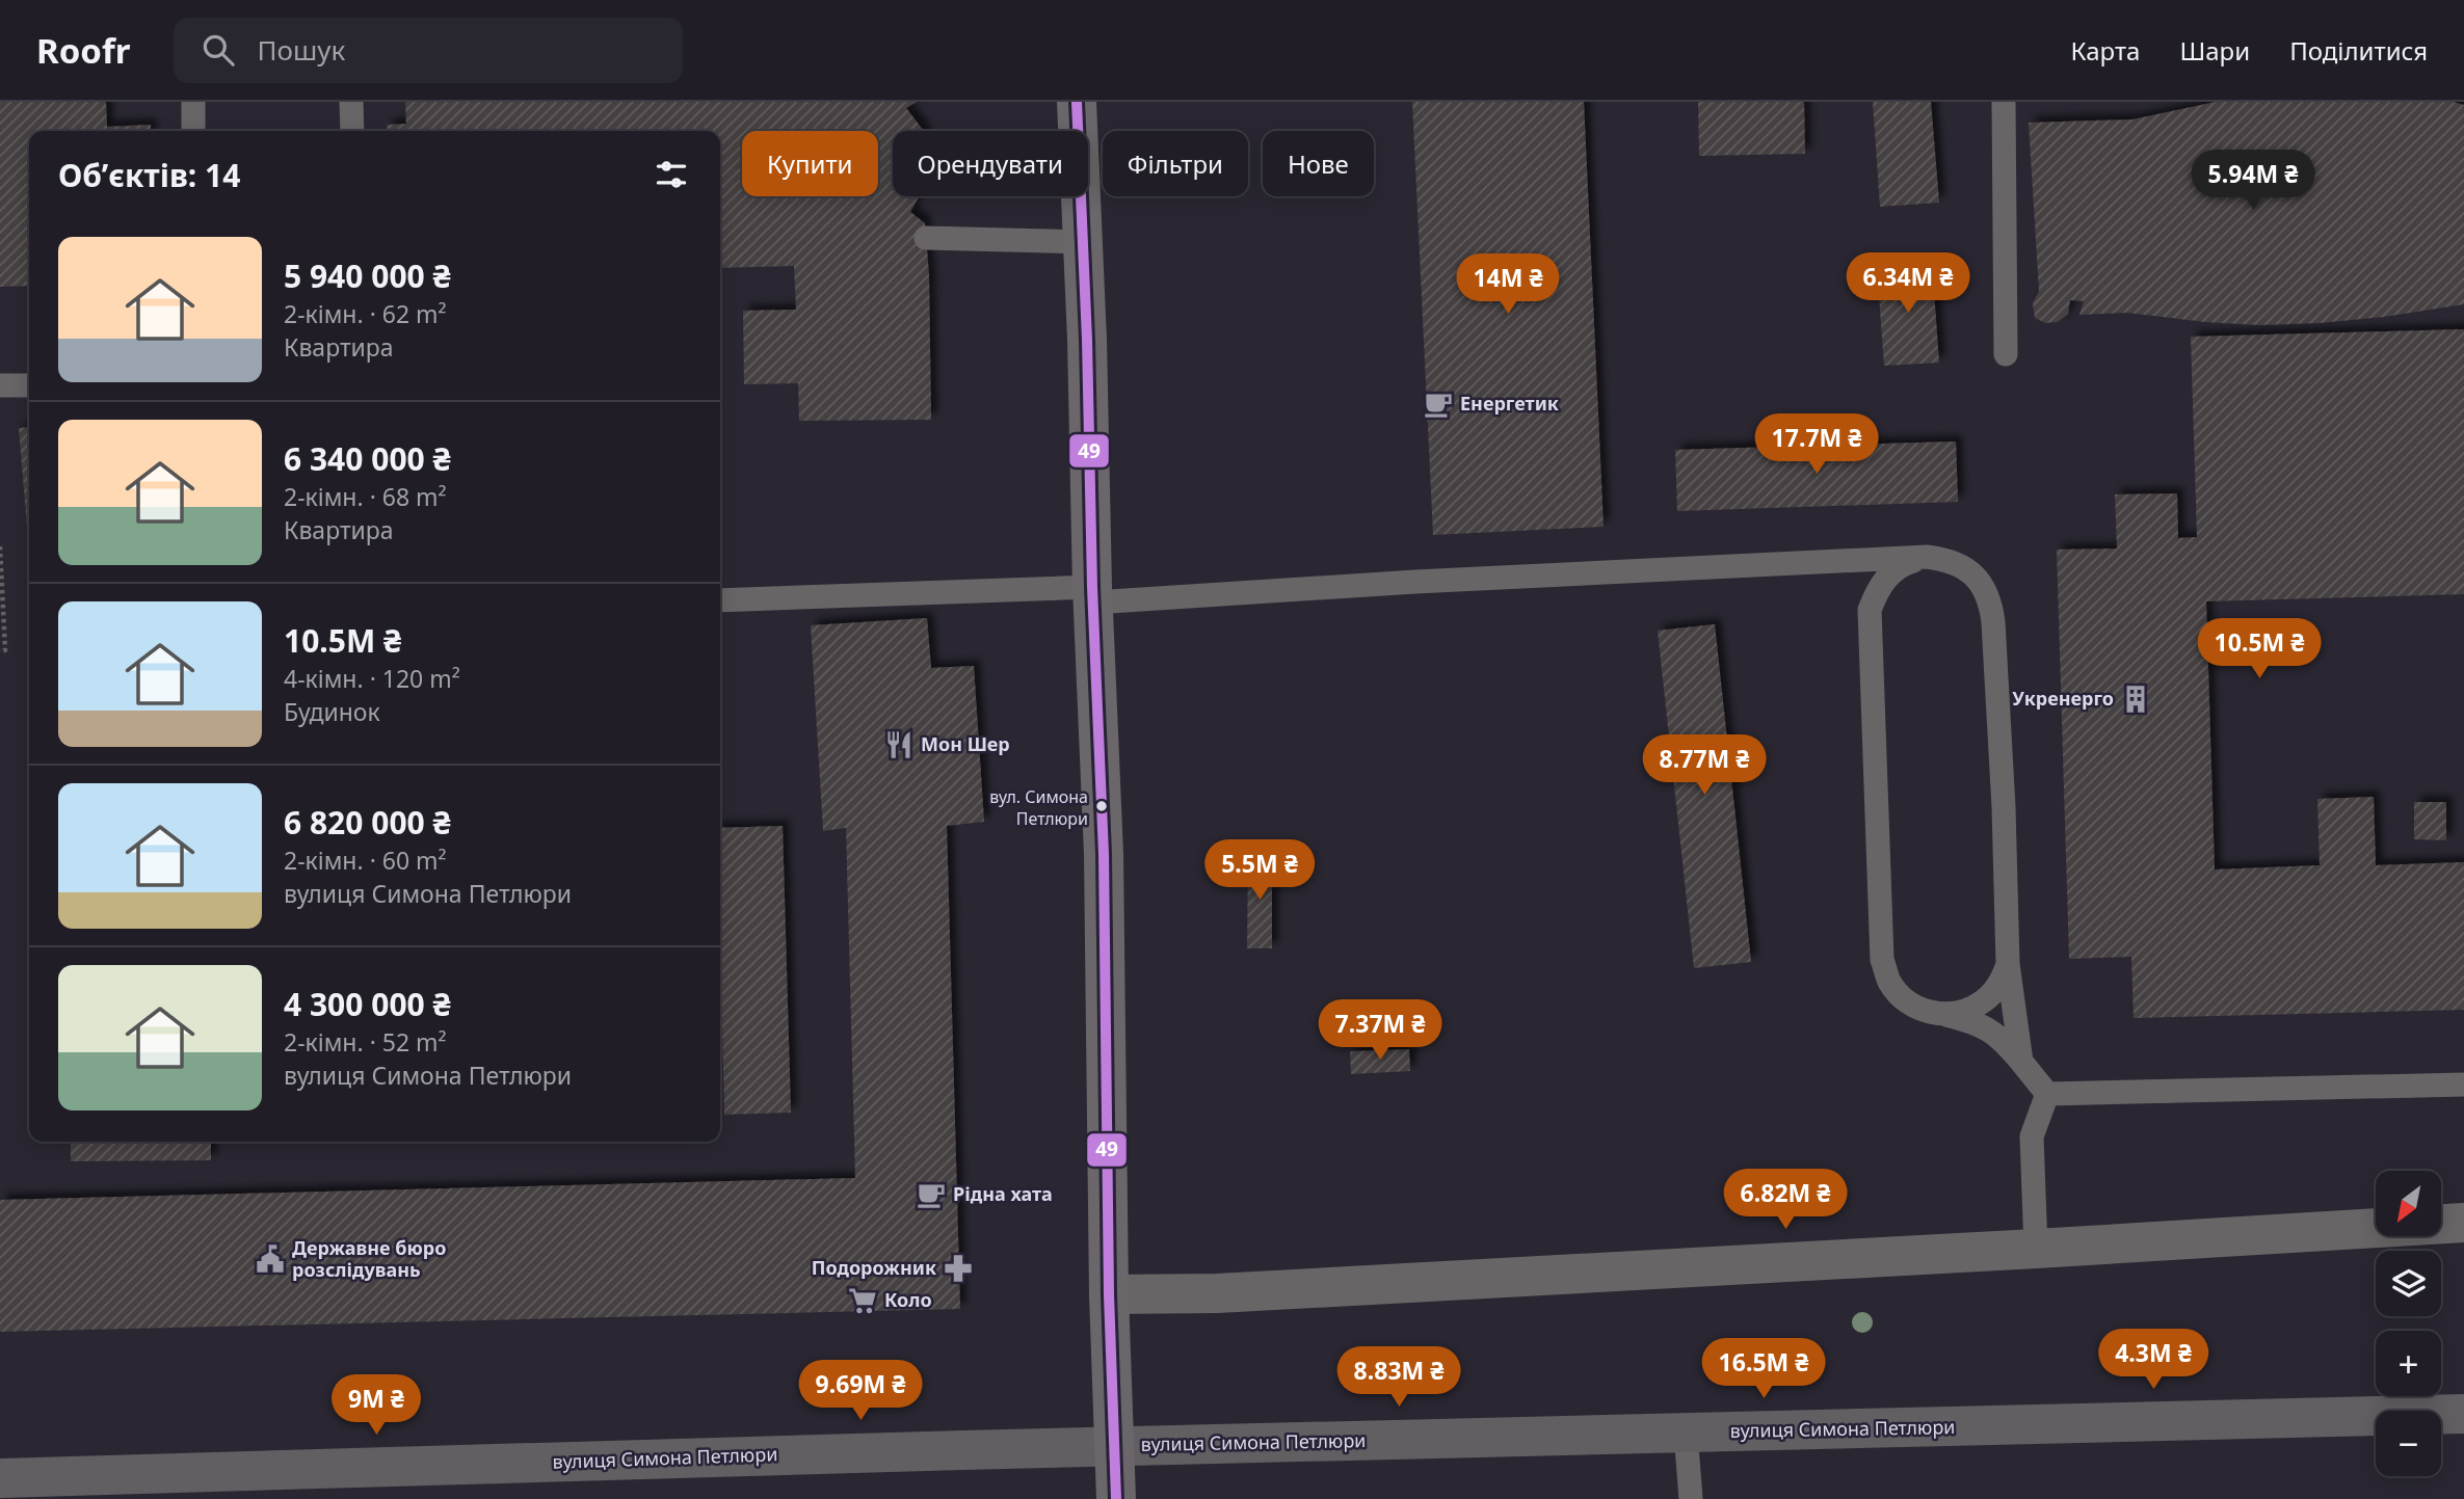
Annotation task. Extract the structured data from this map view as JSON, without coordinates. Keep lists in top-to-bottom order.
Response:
{
  "streets": {
    "main road": ["вулиця Симона Петлюри"]
  },
  "places": {
    "cafe": ["Енергетик", "Рідна хата"],
    "building": ["Укренерго"],
    "restaurant": ["Мон Шер"],
    "other": ["вул. Симона Петлюри"],
    "public building": ["Державне бюро розслідувань"],
    "pharmacy": ["Подорожник"],
    "supermarket": ["Коло"]
  },
  "lines": ["transit line 49"],
  "north": "bottom left",
  "page": {
    "header": "Roofr",
    "search": "Пошук",
    "nav": ["Карта", "Шари", "Поділитися"],
    "chip": [
      "Купити",
      "Орендувати",
      "Фільтри",
      "Нове"
    ],
    "heading": "Об’єктів: 14",
    "price": [
      "5.94M ₴",
      "6.34M ₴",
      "14M ₴",
      "17.7M ₴",
      "10.5M ₴",
      "8.77M ₴",
      "5.5M ₴",
      "7.37M ₴",
      "6.82M ₴",
      "4.3M ₴",
      "16.5M ₴",
      "8.83M ₴",
      "9.69M ₴",
      "9M ₴"
    ],
    "list": [
      {
        "name": "5 940 000 ₴",
        "note": "2-кімн. · 62 m² · Квартира"
      },
      {
        "name": "6 340 000 ₴",
        "note": "2-кімн. · 68 m² · Квартира"
      },
      {
        "name": "10.5M ₴",
        "note": "4-кімн. · 120 m² · Будинок"
      },
      {
        "name": "6 820 000 ₴",
        "note": "2-кімн. · 60 m² · вулиця Симона Петлюри"
      },
      {
        "name": "4 300 000 ₴",
        "note": "2-кімн. · 52 m² · вулиця Симона Петлюри"
      }
    ],
    "map_buttons": ["+", "−"]
  }
}
